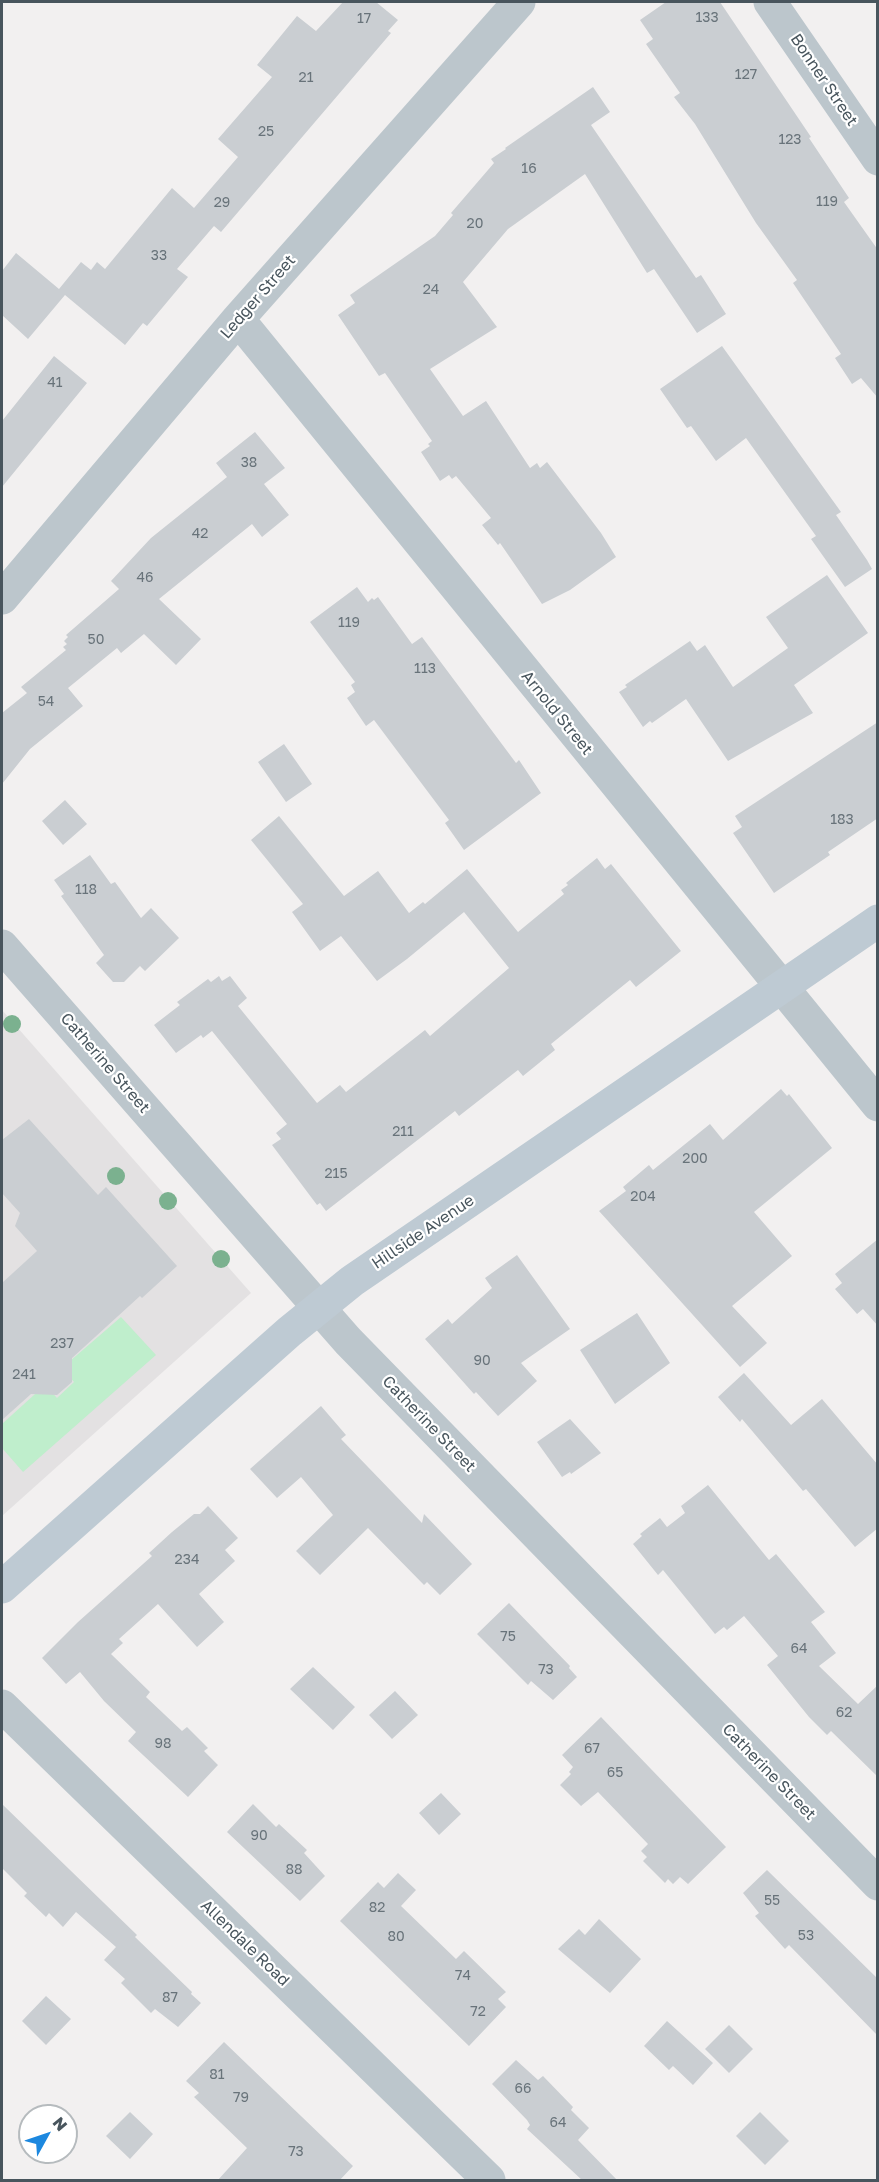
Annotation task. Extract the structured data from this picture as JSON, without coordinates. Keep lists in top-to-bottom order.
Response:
{
  "streets": {
    "street": [
      "Bonner Street",
      "Ledger Street",
      "Arnold Street",
      "Catherine Street",
      "Hillside Avenue",
      "Allendale Road"
    ]
  },
  "crossings": [
    ["Ledger Street", "Arnold Street"],
    ["Arnold Street", "Hillside Avenue"],
    ["Catherine Street", "Hillside Avenue"]
  ],
  "house_numbers": [
    "133",
    "17",
    "127",
    "21",
    "25",
    "123",
    "16",
    "119",
    "29",
    "20",
    "33",
    "24",
    "41",
    "38",
    "42",
    "46",
    "119",
    "50",
    "113",
    "54",
    "183",
    "118",
    "211",
    "200",
    "215",
    "204",
    "237",
    "90",
    "241",
    "234",
    "75",
    "64",
    "73",
    "62",
    "98",
    "67",
    "65",
    "90",
    "88",
    "55",
    "82",
    "53",
    "80",
    "74",
    "87",
    "72",
    "81",
    "66",
    "79",
    "64",
    "73"
  ],
  "north": "top right"
}
